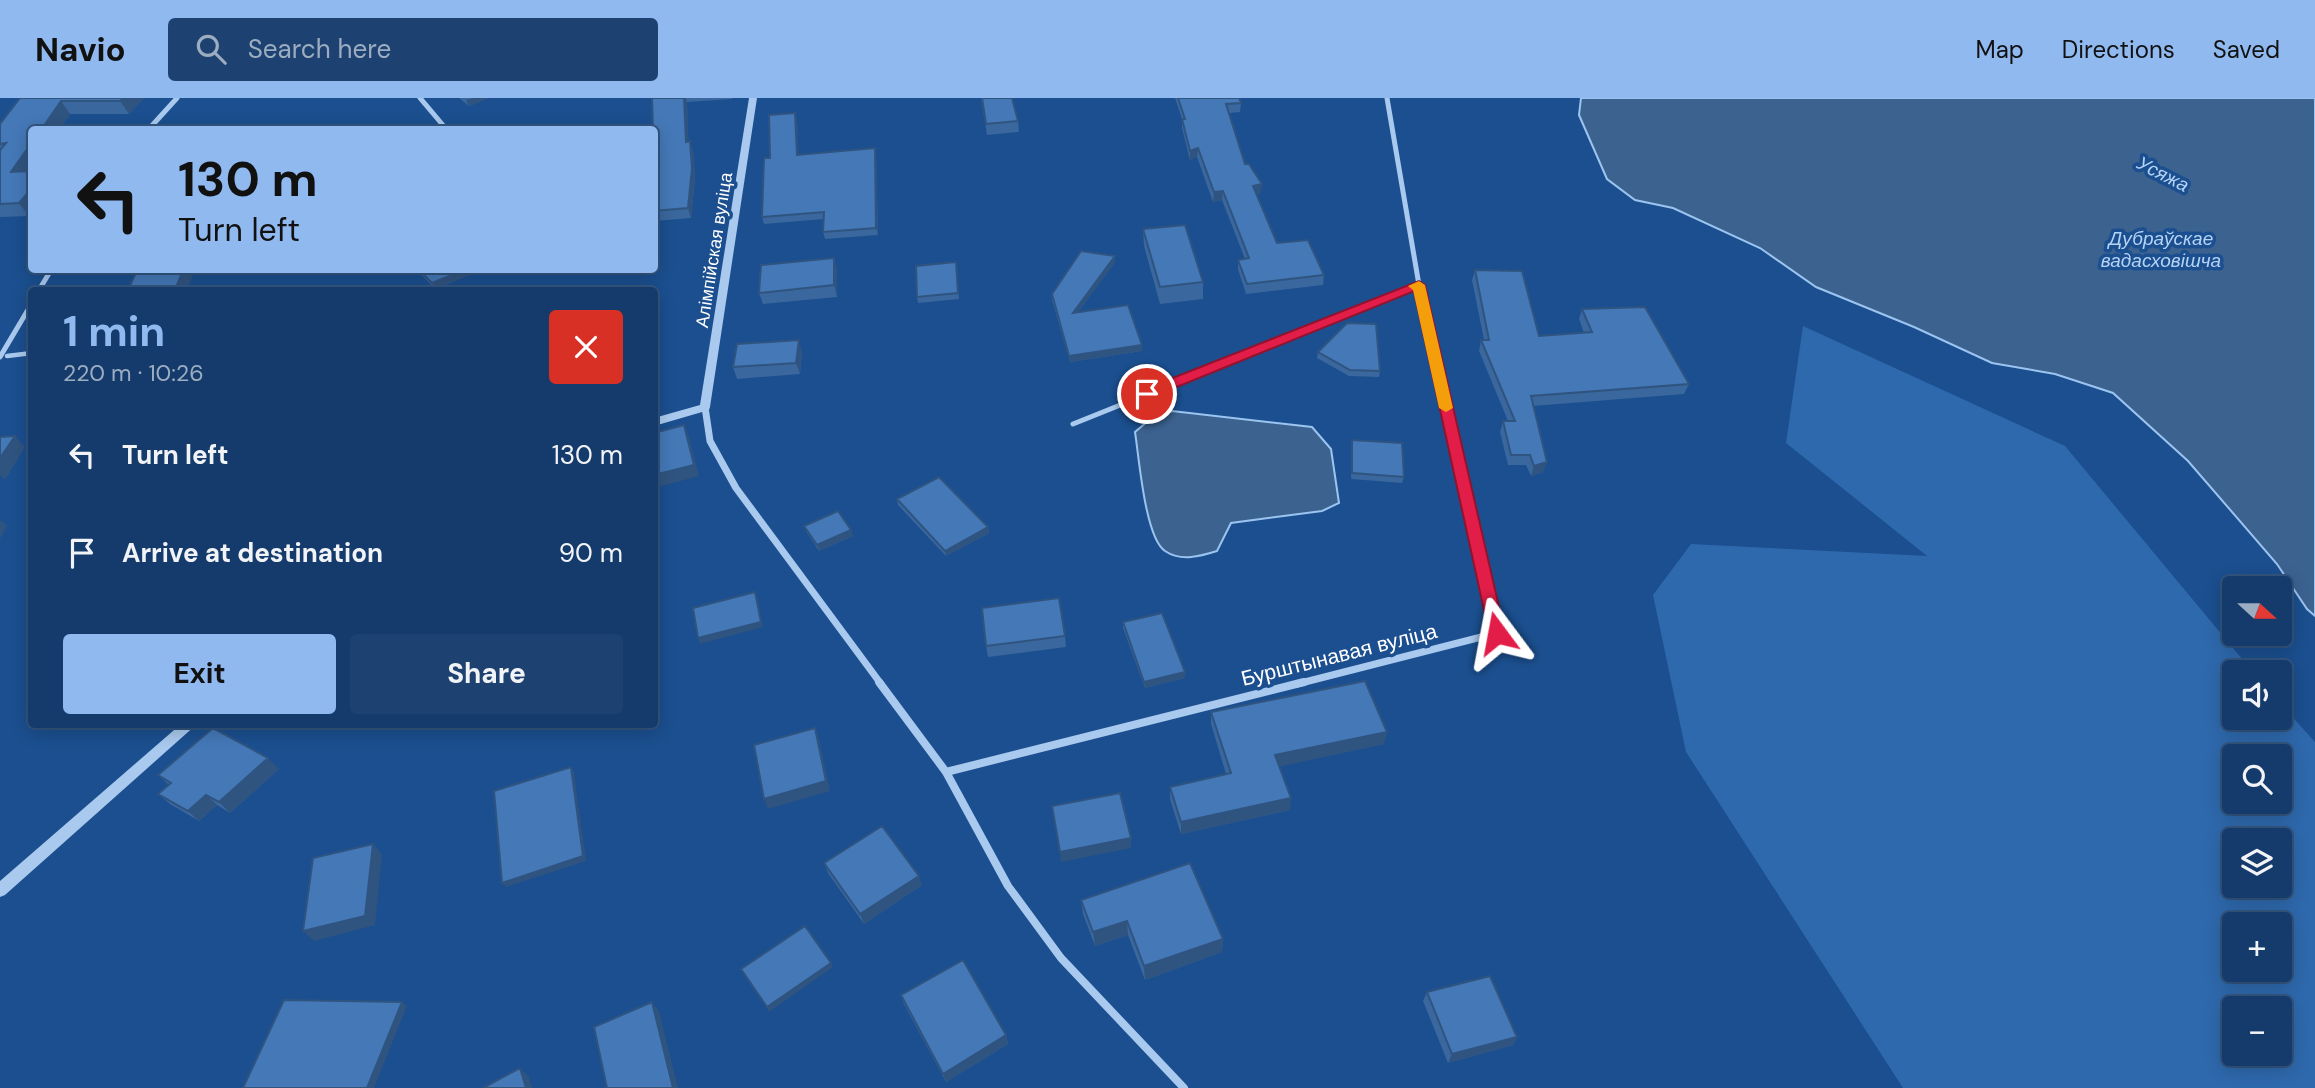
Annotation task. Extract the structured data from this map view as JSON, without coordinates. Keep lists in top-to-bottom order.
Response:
{
  "streets": {
    "street": ["Алімпійская вуліца", "Бурштынавая вуліца"]
  },
  "water": ["Усяжа", "Дубраўскае вадасховішча"],
  "north": "right",
  "page": {
    "header": "Navio",
    "search": "Search here",
    "nav": ["Map", "Directions", "Saved"],
    "turn": ["130 m", "Turn left"],
    "heading": ["1 min", "220 m · 10:26"],
    "list": [
      {
        "name": "Turn left",
        "value": "130 m"
      },
      {
        "name": "Arrive at destination",
        "value": "90 m"
      }
    ],
    "map_buttons": ["+", "−"],
    "buttons": ["Exit", "Share"]
  }
}
